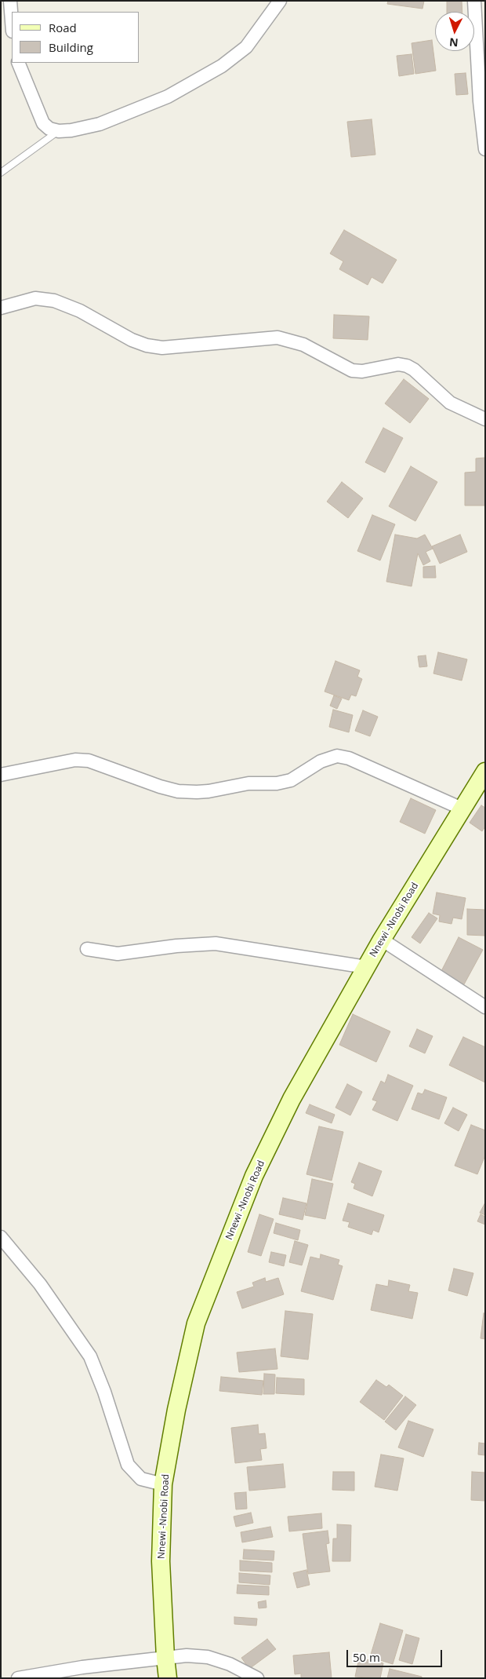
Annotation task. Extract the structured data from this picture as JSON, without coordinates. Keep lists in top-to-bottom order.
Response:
{
  "streets": {
    "main road": ["Nnewi -Nnobi Road"]
  },
  "legend": ["Road", "Building"],
  "scale_bar": "50 m",
  "north": "bottom"
}
